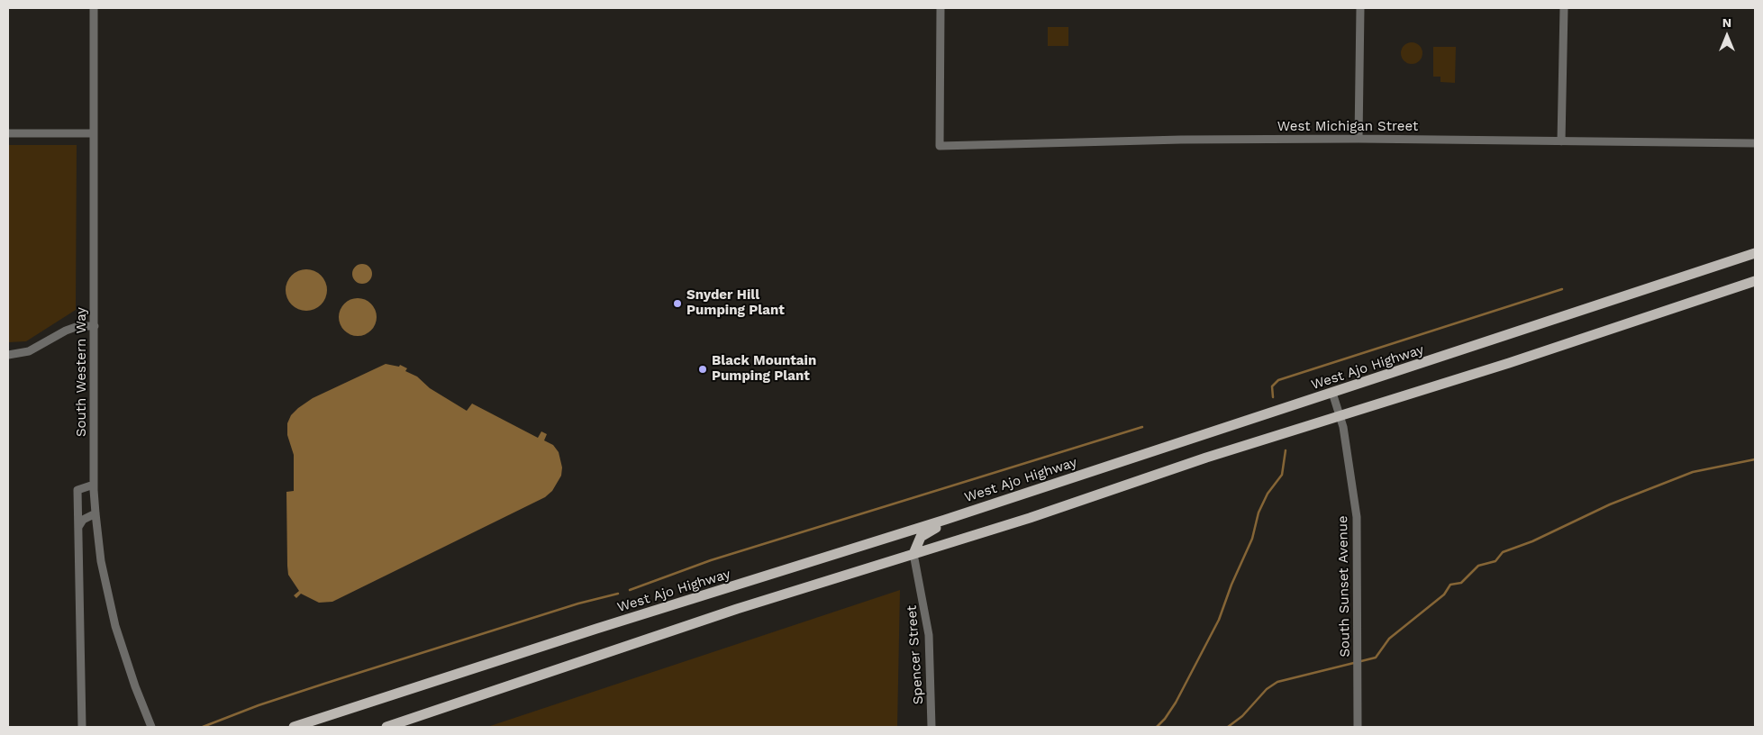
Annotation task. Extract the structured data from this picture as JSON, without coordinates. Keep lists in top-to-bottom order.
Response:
{
  "streets": {
    "main road": ["West Ajo Highway"],
    "street": [
      "West Michigan Street",
      "South Western Way",
      "South Sunset Avenue",
      "Spencer Street"
    ]
  },
  "crossings": [
    ["West Ajo Highway", "South Sunset Avenue"]
  ],
  "places": ["Snyder Hill Pumping Plant", "Black Mountain Pumping Plant"],
  "north": "top"
}
